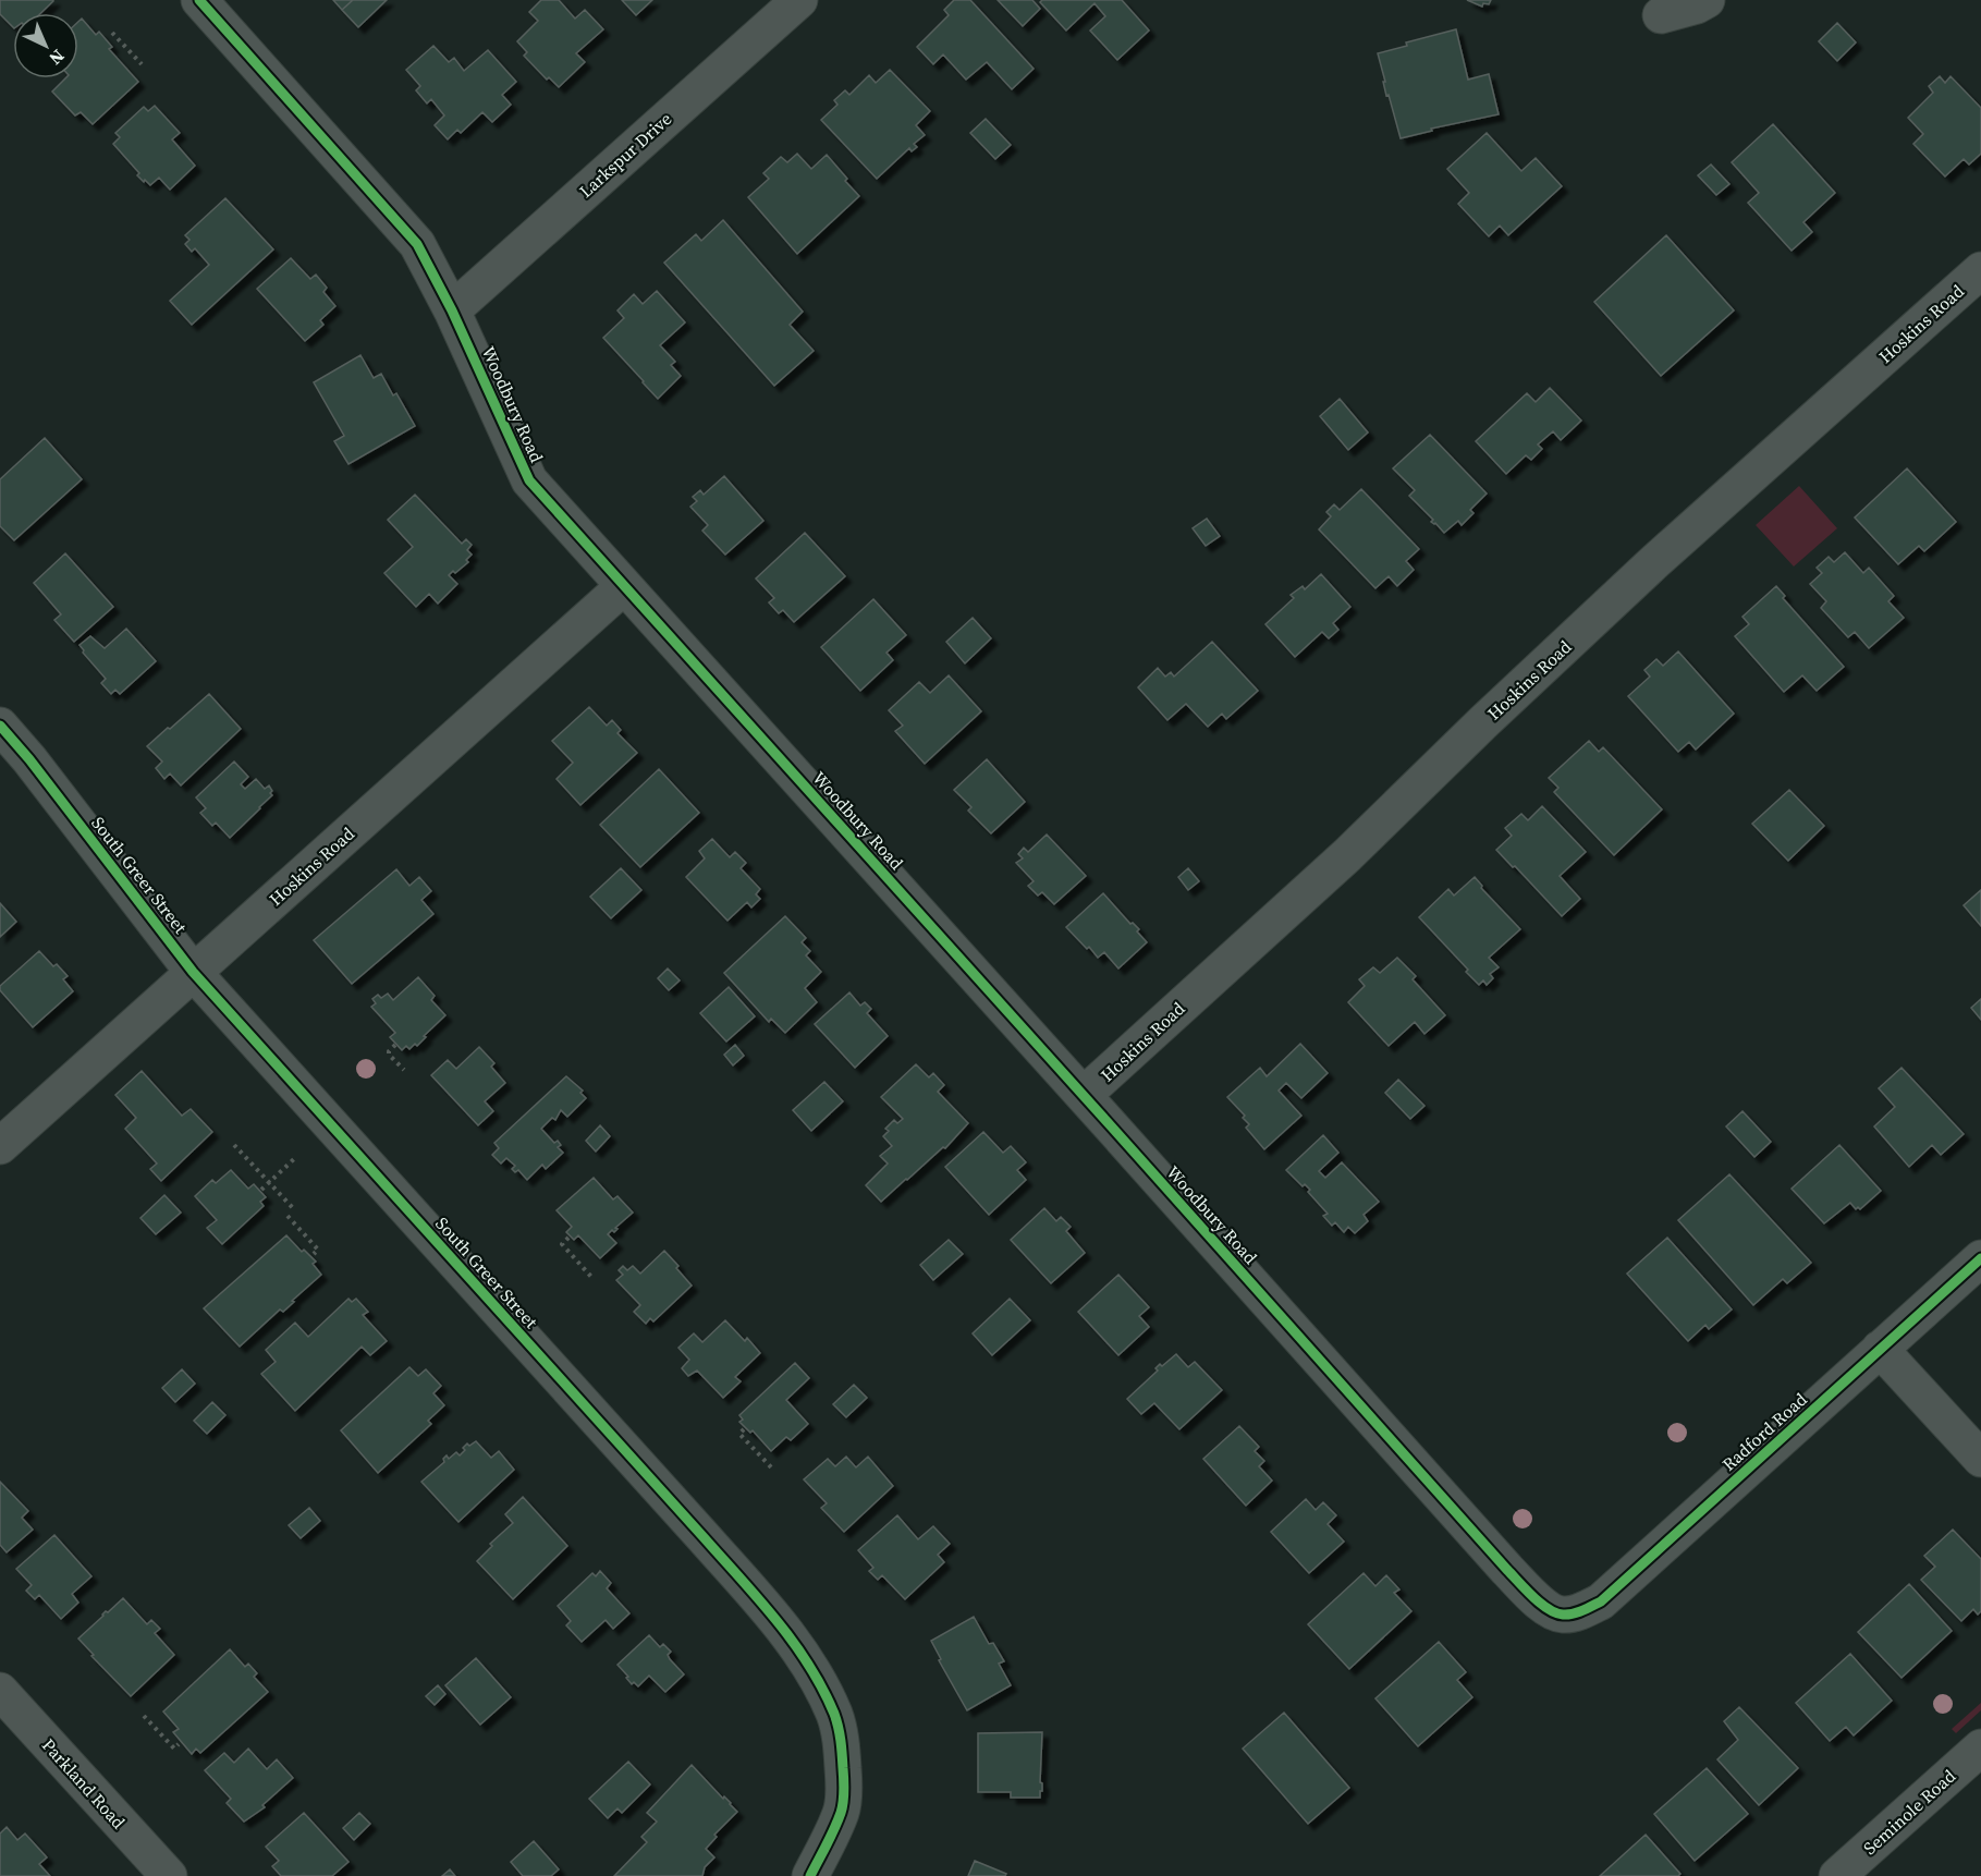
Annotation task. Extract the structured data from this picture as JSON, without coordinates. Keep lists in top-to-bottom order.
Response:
{
  "streets": {
    "street": [
      "Larkspur Drive",
      "Hoskins Road",
      "Woodbury Road",
      "South Greer Street",
      "Radford Road",
      "Parkland Road",
      "Seminole Road"
    ]
  },
  "crossings": [
    ["Larkspur Drive", "Woodbury Road"],
    ["Hoskins Road", "Woodbury Road"],
    ["Hoskins Road", "South Greer Street"],
    ["Woodbury Road", "Radford Road"]
  ],
  "north": "bottom right"
}
